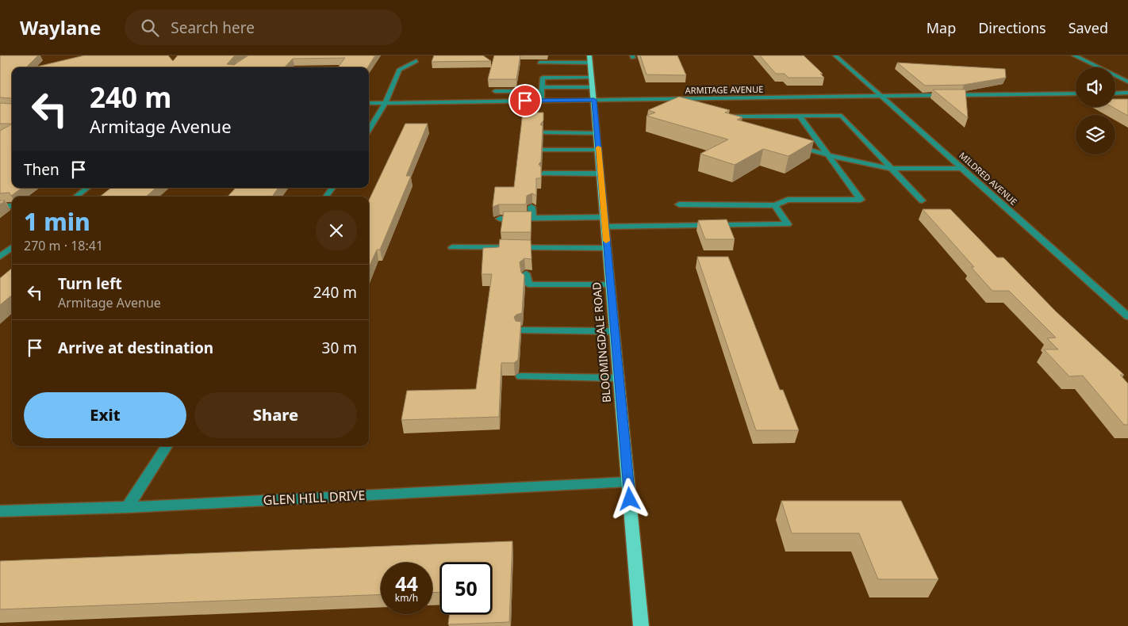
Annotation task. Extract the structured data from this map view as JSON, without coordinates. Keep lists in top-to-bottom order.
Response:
{
  "streets": {
    "main road": ["BLOOMINGDALE ROAD"],
    "street": ["ARMITAGE AVENUE", "MILDRED AVENUE", "GLEN HILL DRIVE"]
  },
  "crossings": [
    ["ARMITAGE AVENUE", "MILDRED AVENUE"],
    ["ARMITAGE AVENUE", "BLOOMINGDALE ROAD"],
    ["BLOOMINGDALE ROAD", "GLEN HILL DRIVE"]
  ],
  "page": {
    "header": "Waylane",
    "search": "Search here",
    "nav": ["Map", "Directions", "Saved"],
    "turn": ["240 m", "Armitage Avenue"],
    "then": "Then",
    "heading": ["1 min", "270 m · 18:41"],
    "list": [
      {
        "name": "Turn left",
        "note": "Armitage Avenue",
        "value": "240 m"
      },
      {
        "name": "Arrive at destination",
        "value": "30 m"
      }
    ],
    "buttons": ["Exit", "Share"],
    "speed": "44 km/h",
    "limit": "50"
  }
}
